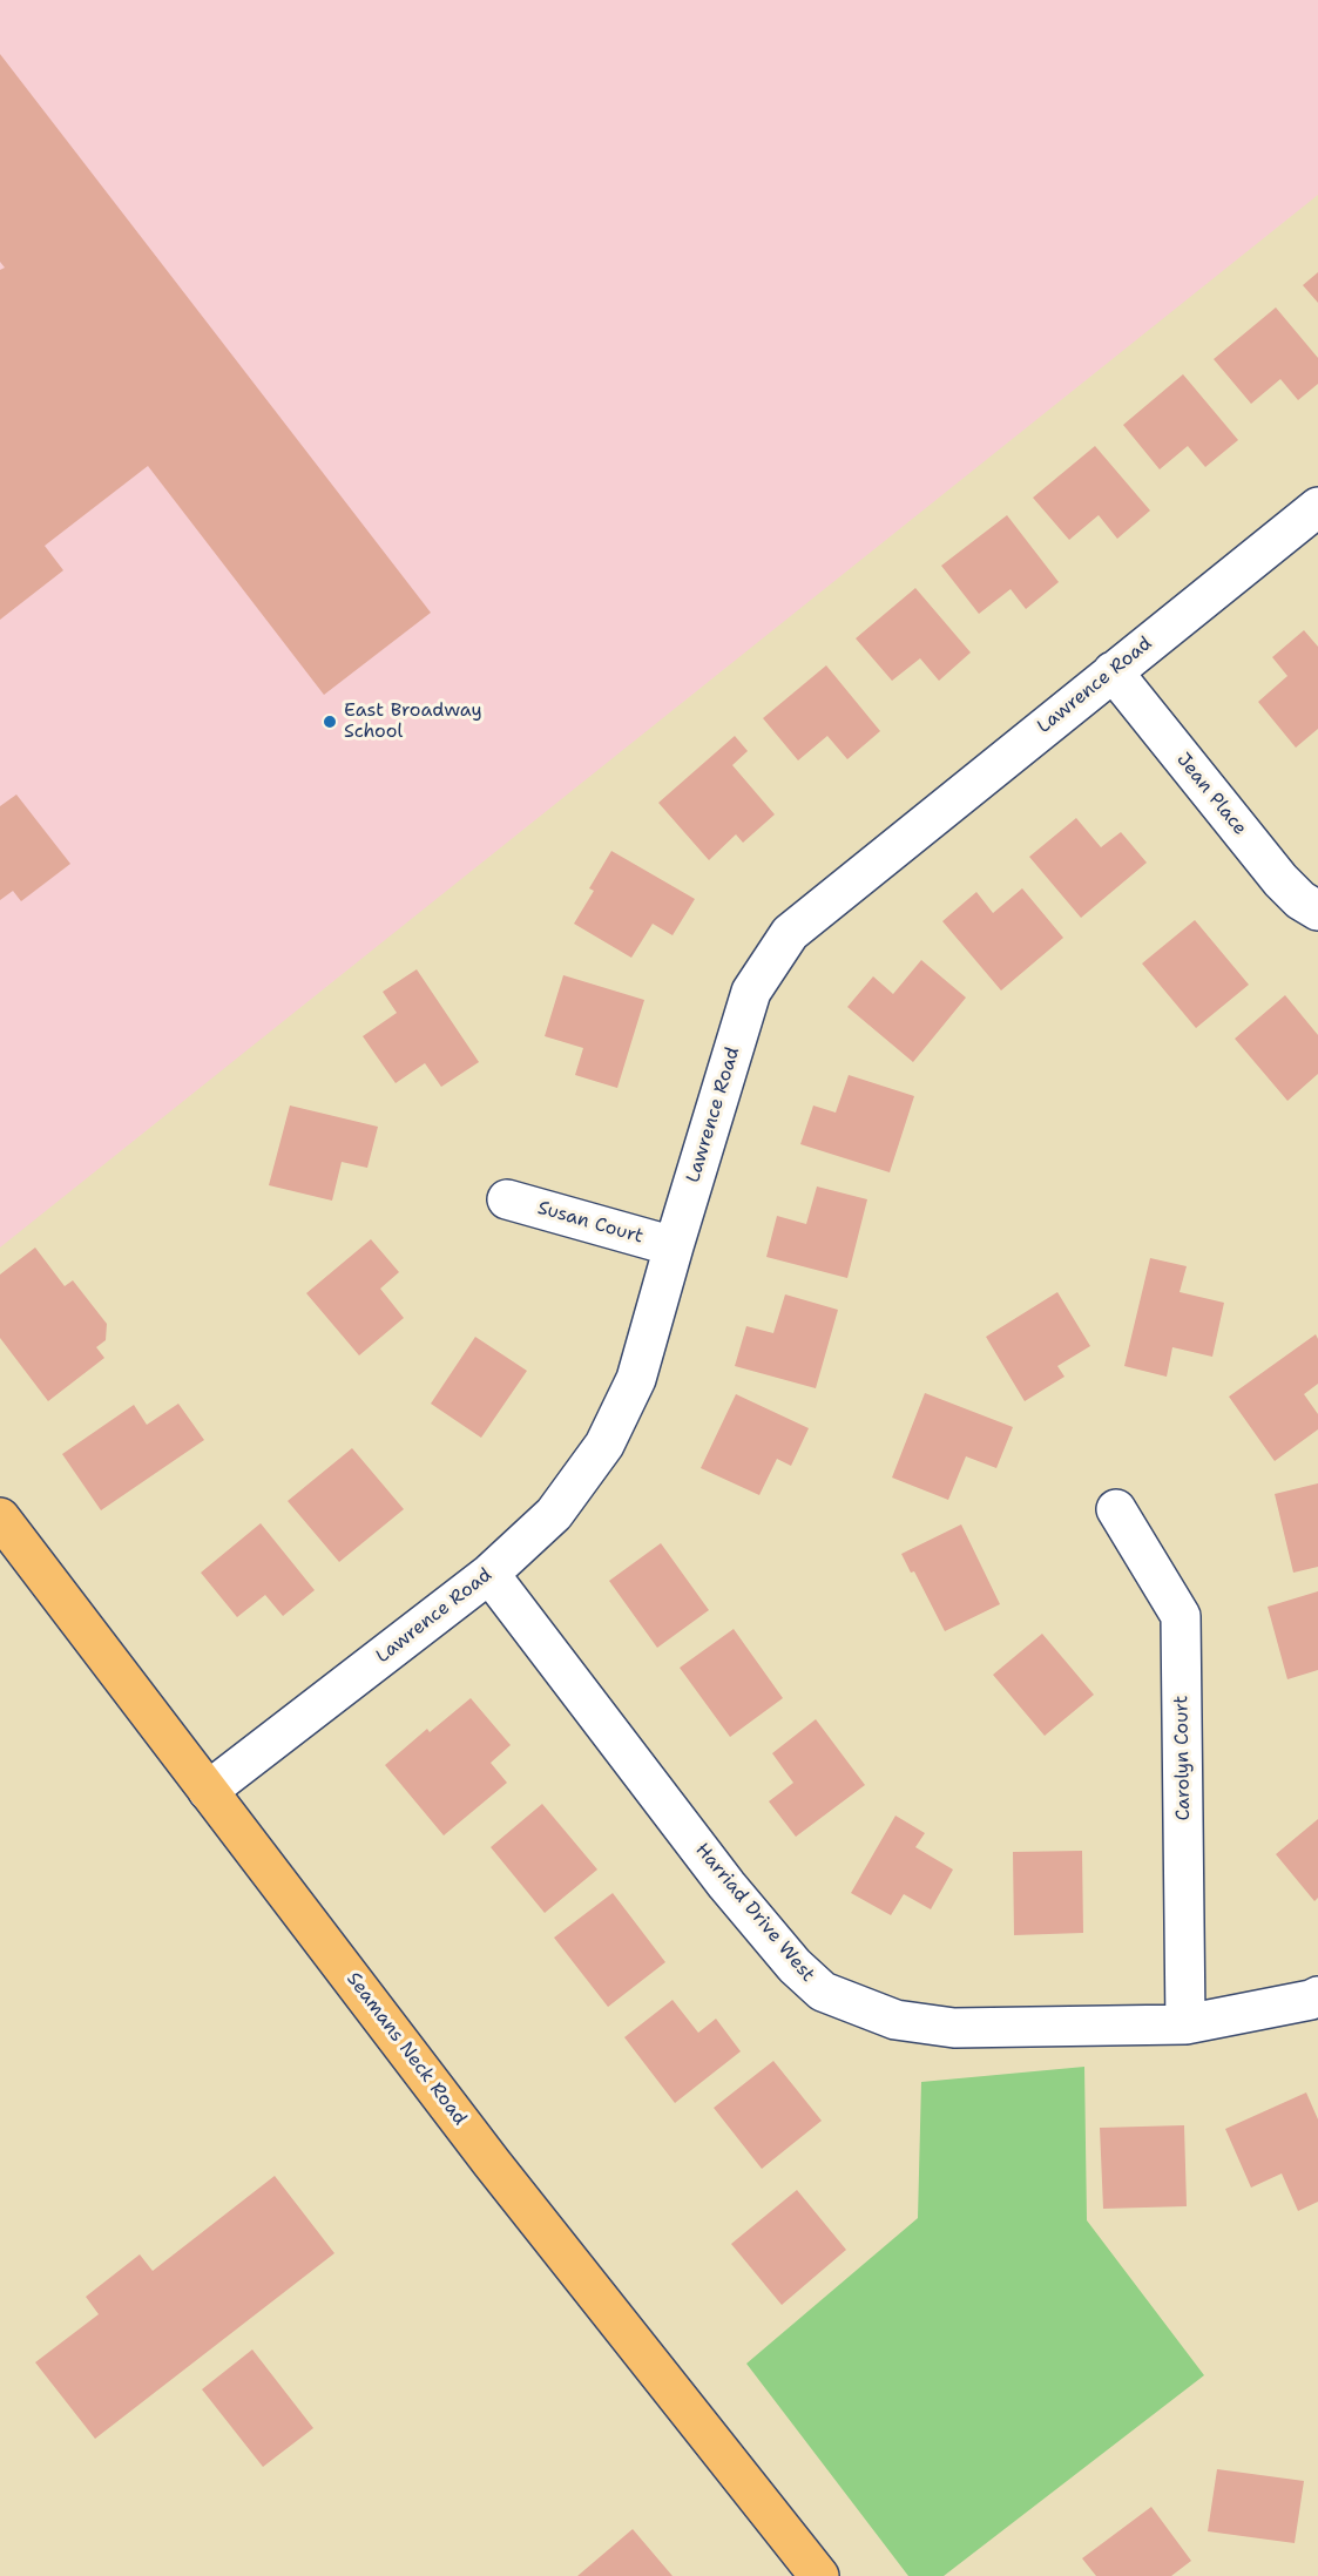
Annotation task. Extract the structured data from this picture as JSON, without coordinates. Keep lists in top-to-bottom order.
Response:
{
  "streets": {
    "main road": ["Seamans Neck Road"],
    "street": [
      "Lawrence Road",
      "Jean Place",
      "Susan Court",
      "Carolyn Court",
      "Harriad Drive West"
    ]
  },
  "crossings": [
    ["Lawrence Road", "Jean Place"],
    ["Lawrence Road", "Susan Court"],
    ["Lawrence Road", "Harriad Drive West"],
    ["Lawrence Road", "Seamans Neck Road"],
    ["Carolyn Court", "Harriad Drive West"]
  ],
  "places": ["East Broadway School"]
}
